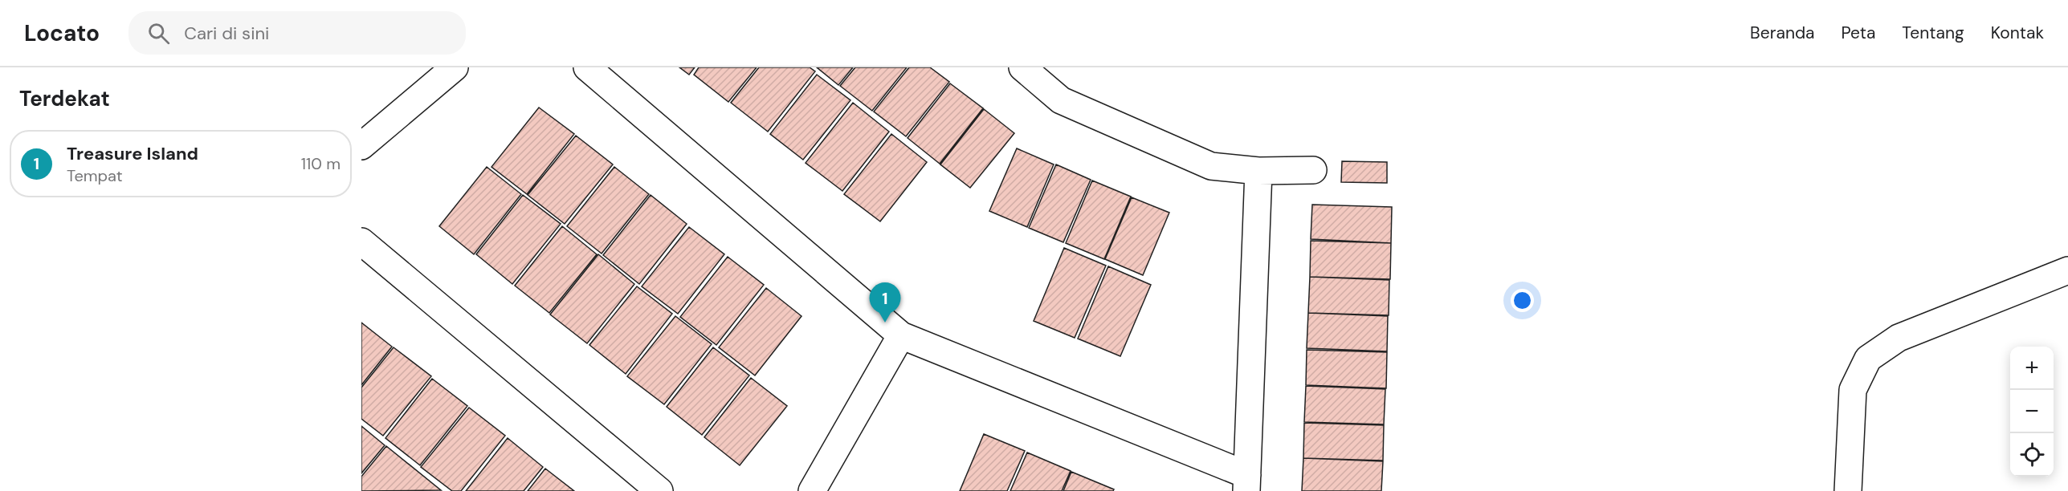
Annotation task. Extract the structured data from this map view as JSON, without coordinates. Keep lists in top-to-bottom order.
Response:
{
  "page": {
    "header": "Locato",
    "search": "Cari di sini",
    "nav": [
      "Beranda",
      "Peta",
      "Tentang",
      "Kontak"
    ],
    "heading": "Terdekat",
    "list": [
      {
        "mark": "1",
        "name": "Treasure Island",
        "note": "Tempat",
        "value": "110 m"
      }
    ],
    "pins": "1",
    "map_buttons": ["+", "−"]
  }
}
